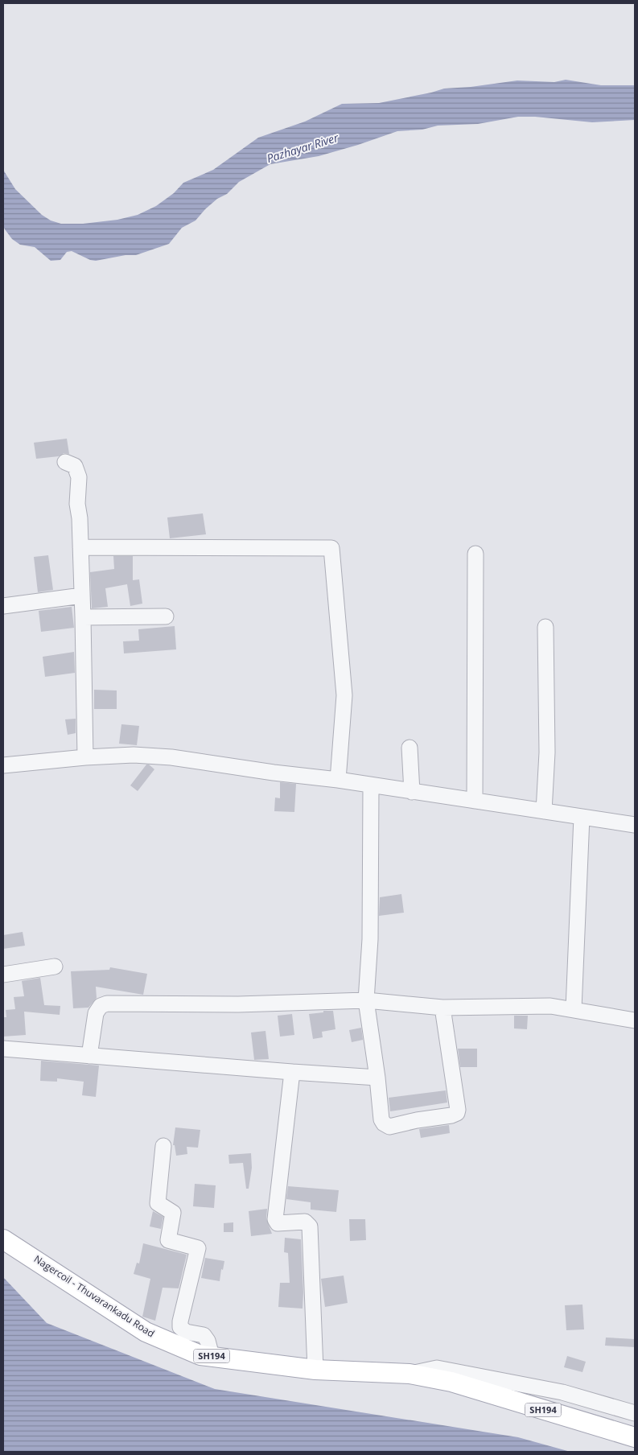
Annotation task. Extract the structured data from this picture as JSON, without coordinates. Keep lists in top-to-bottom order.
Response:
{
  "streets": {
    "main road": ["Nagercoil - Thuvarankadu Road", "SH194"]
  },
  "water": ["Pazhayar River"]
}
